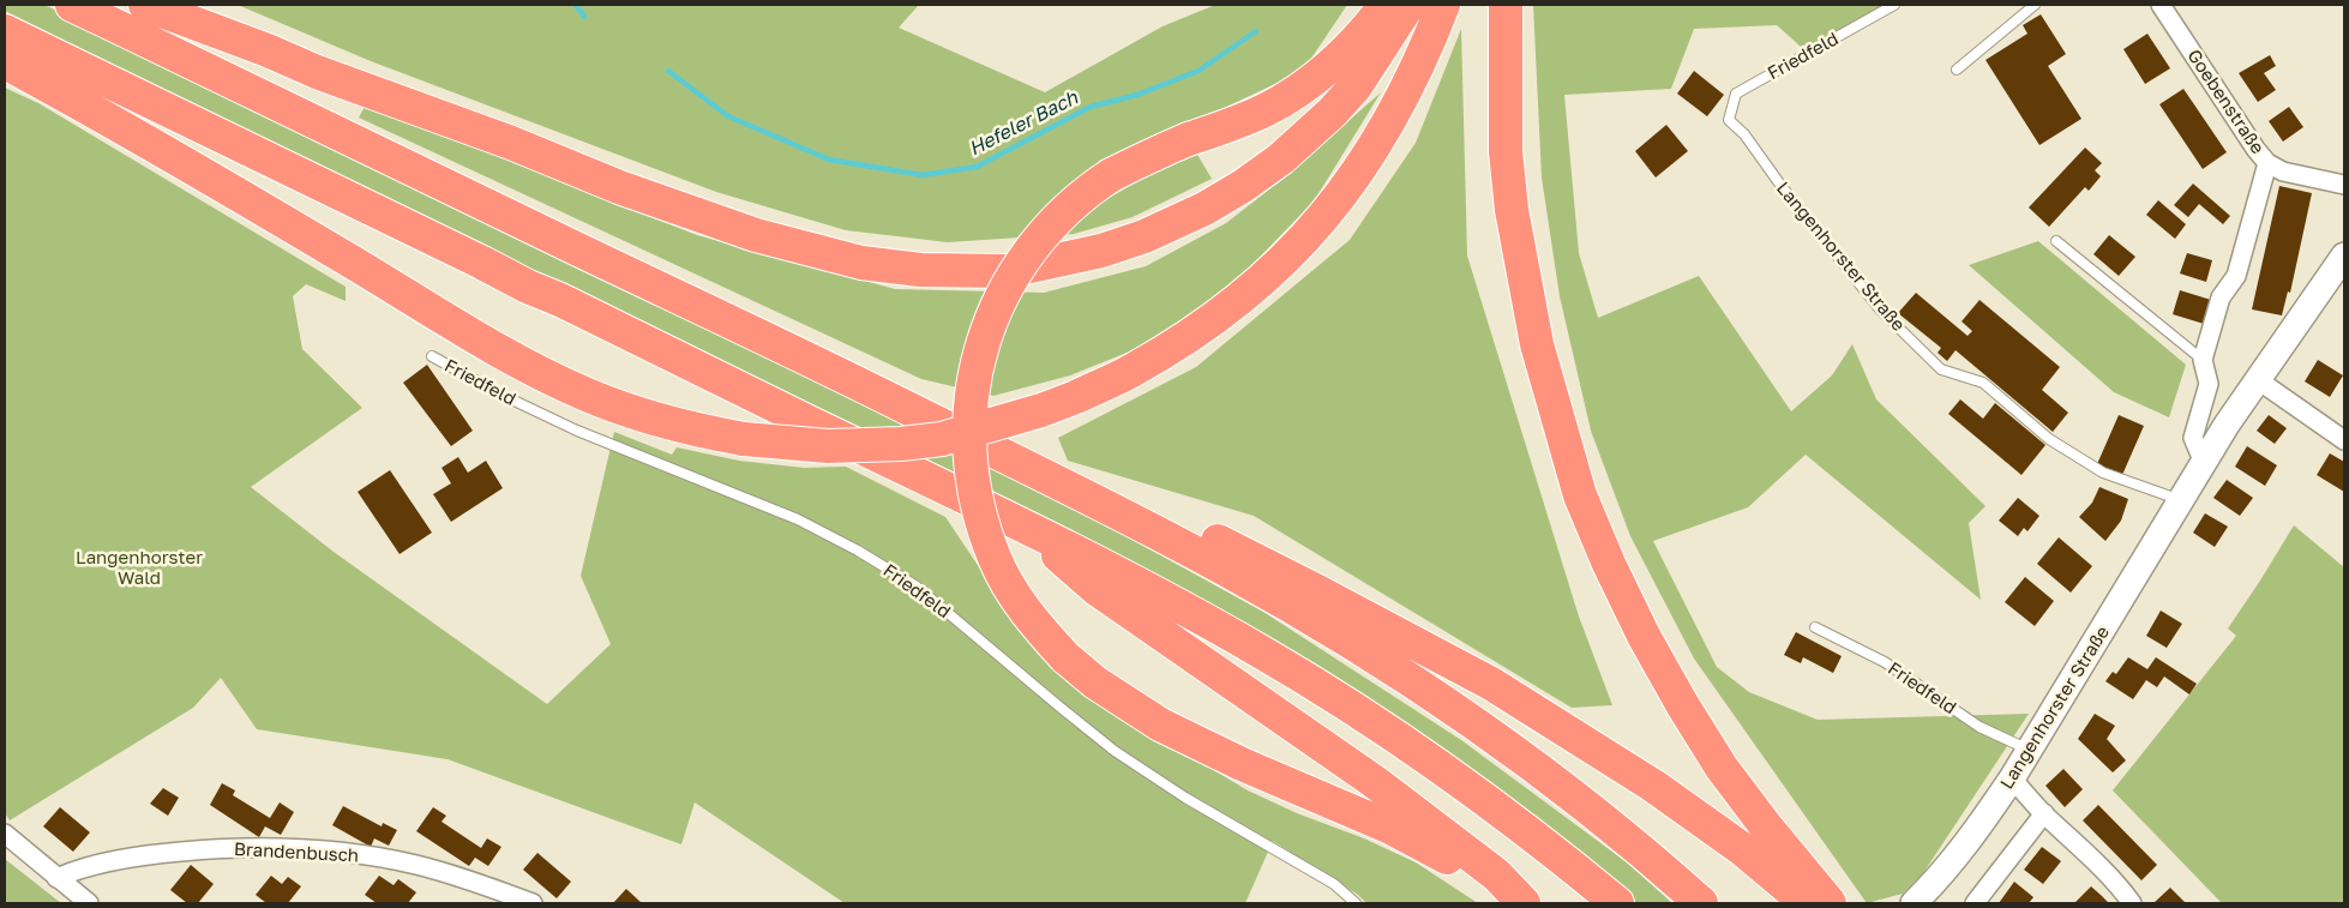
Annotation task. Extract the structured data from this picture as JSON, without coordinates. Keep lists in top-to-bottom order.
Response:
{
  "streets": {
    "street": ["Goebenstraße", "Langenhorster Straße", "Brandenbusch"],
    "lane": ["Friedfeld"]
  },
  "crossings": [
    ["Friedfeld", "Langenhorster Straße"]
  ],
  "water": ["Hefeler Bach"],
  "parks": ["Langenhorster Wald"]
}
